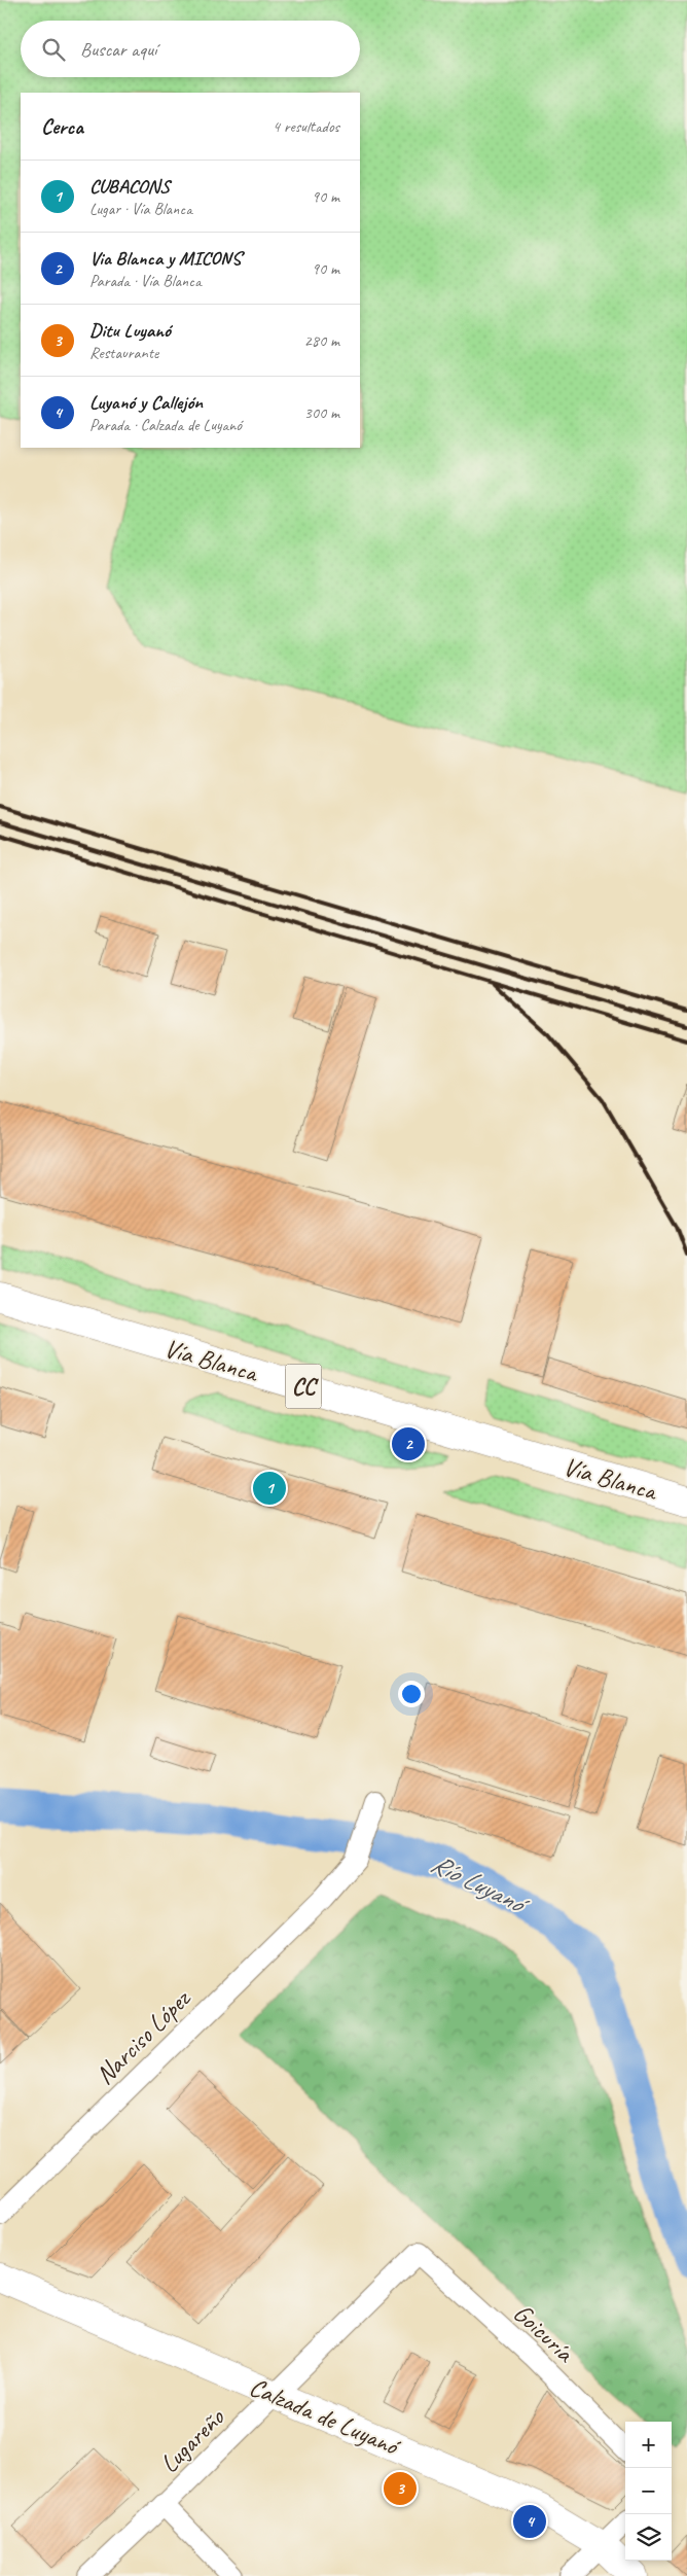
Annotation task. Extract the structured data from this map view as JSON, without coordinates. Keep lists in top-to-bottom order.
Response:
{
  "streets": {
    "main road": ["Vía Blanca", "CC", "Calzada de Luyanó"],
    "street": ["Narciso López", "Goicuría", "Lugareño"]
  },
  "crossings": [
    ["Goicuría", "Lugareño"],
    ["Calzada de Luyanó", "Lugareño"]
  ],
  "water": ["Río Luyanó"],
  "page": {
    "search": "Buscar aquí",
    "heading": ["Cerca", "4 resultados"],
    "list": [
      {
        "mark": "1",
        "name": "CUBACONS",
        "note": "Lugar · Vía Blanca",
        "value": "90 m"
      },
      {
        "mark": "2",
        "name": "Via Blanca y MICONS",
        "note": "Parada · Vía Blanca",
        "value": "90 m"
      },
      {
        "mark": "3",
        "name": "Ditu Luyanó",
        "note": "Restaurante",
        "value": "280 m"
      },
      {
        "mark": "4",
        "name": "Luyanó y Callejón",
        "note": "Parada · Calzada de Luyanó",
        "value": "300 m"
      }
    ],
    "pins": [
      "2",
      "1",
      "3",
      "4"
    ],
    "map_buttons": ["+", "−"]
  }
}
